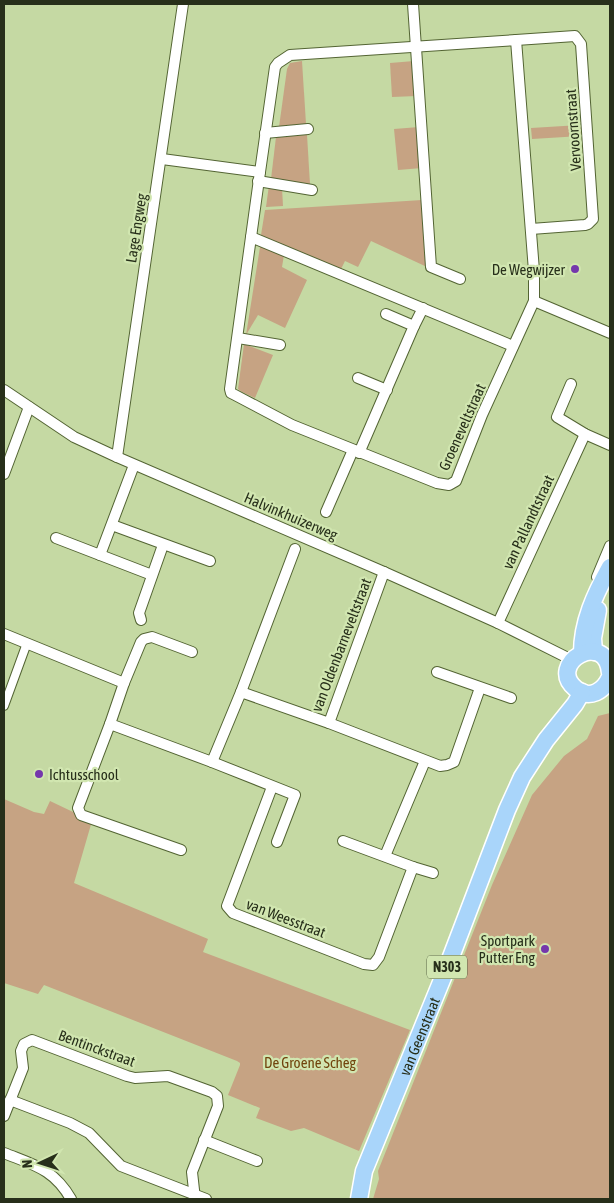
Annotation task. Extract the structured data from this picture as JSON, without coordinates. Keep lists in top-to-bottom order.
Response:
{
  "streets": {
    "main road": ["N303", "van Geenstraat"],
    "street": [
      "Vervoornstraat",
      "Lage Engweg",
      "Groeneveltstraat",
      "Halvinkhuizerweg",
      "van Pallandtstraat",
      "van Oldenbarneveltstraat",
      "van Weesstraat",
      "Bentinckstraat"
    ]
  },
  "crossings": [
    ["Vervoornstraat", "Groeneveltstraat"],
    ["Lage Engweg", "Halvinkhuizerweg"],
    ["Halvinkhuizerweg", "van Pallandtstraat"],
    ["Halvinkhuizerweg", "van Oldenbarneveltstraat"],
    ["Halvinkhuizerweg", "van Geenstraat"]
  ],
  "parks": ["De Groene Scheg"],
  "places": ["De Wegwijzer", "Ichtusschool", "Sportpark Putter Eng"],
  "north": "left"
}
